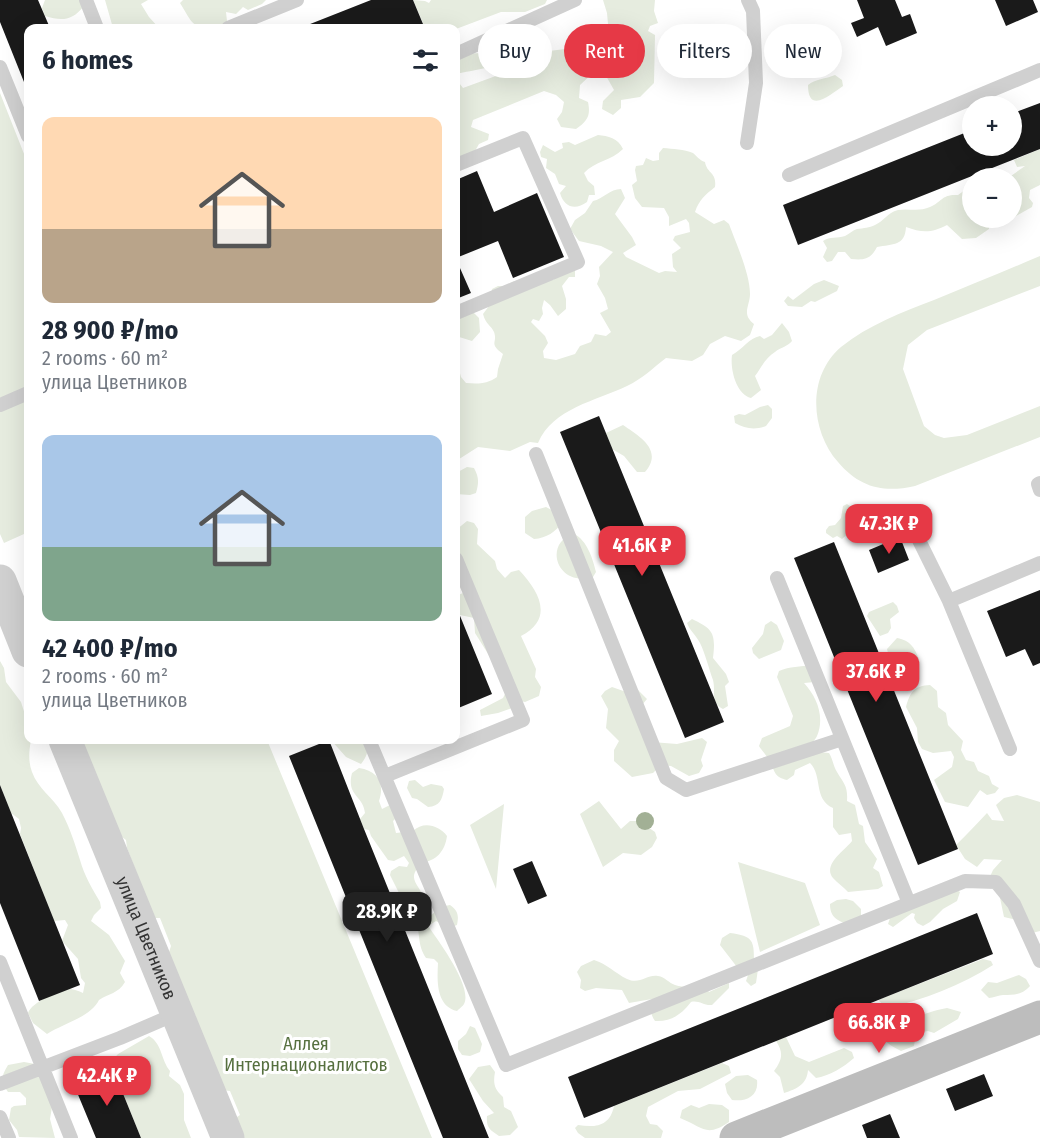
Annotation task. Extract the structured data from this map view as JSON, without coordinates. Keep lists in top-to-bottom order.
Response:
{
  "streets": {
    "street": ["улица Цветников"]
  },
  "parks": ["Аллея Интернационалистов"],
  "page": {
    "chip": [
      "Buy",
      "Rent",
      "Filters",
      "New"
    ],
    "heading": "6 homes",
    "map_buttons": ["+", "−"],
    "list": [
      {
        "name": "28 900 ₽/mo",
        "note": "2 rooms · 60 m² · улица Цветников"
      },
      {
        "name": "42 400 ₽/mo",
        "note": "2 rooms · 60 m² · улица Цветников"
      }
    ],
    "price": [
      "47.3K ₽",
      "41.6K ₽",
      "37.6K ₽",
      "28.9K ₽",
      "66.8K ₽",
      "42.4K ₽"
    ]
  }
}
